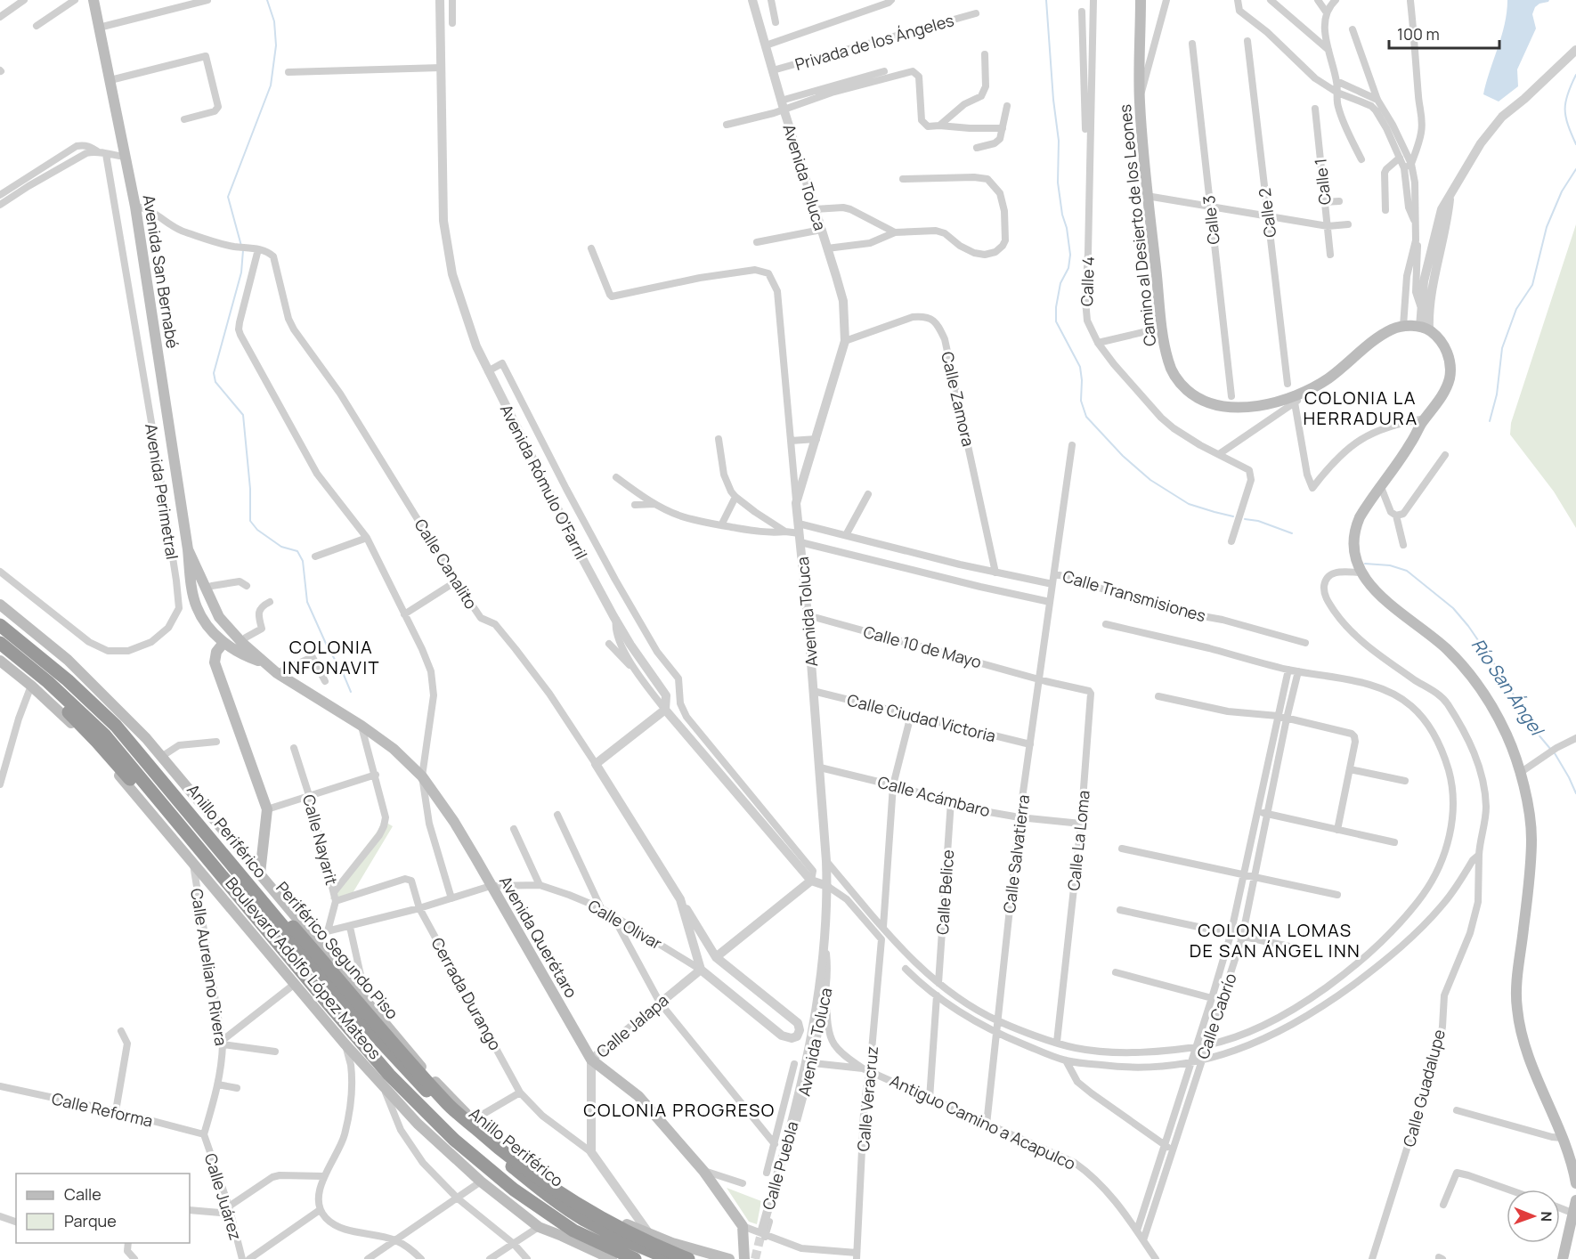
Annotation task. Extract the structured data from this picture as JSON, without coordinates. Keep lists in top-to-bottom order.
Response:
{
  "streets": {
    "highway": ["Anillo Periférico", "Periférico Segundo Piso"],
    "main road": [
      "Camino al Desierto de los Leones",
      "Avenida San Bernabé",
      "Avenida Querétaro",
      "Boulevard Adolfo López Mateos"
    ],
    "street": [
      "Privada de los Ángeles",
      "Avenida Toluca",
      "Calle 1",
      "Calle 2",
      "Calle 3",
      "Calle 4",
      "Calle Zamora",
      "Avenida Rómulo O'Farril",
      "Avenida Perimetral",
      "Calle Canalito",
      "Calle Transmisiones",
      "Calle 10 de Mayo",
      "Calle Ciudad Victoria",
      "Calle Acámbaro",
      "Calle Nayarit",
      "Calle La Loma",
      "Calle Salvatierra",
      "Calle Belice",
      "Calle Olivar",
      "Calle Aureliano Rivera",
      "Cerrada Durango",
      "Calle Cabrío",
      "Calle Jalapa",
      "Calle Guadalupe",
      "Calle Veracruz",
      "Calle Reforma",
      "Antiguo Camino a Acapulco",
      "Calle Puebla",
      "Calle Juárez"
    ]
  },
  "crossings": [
    ["Privada de los Ángeles", "Avenida Toluca"],
    ["Avenida Toluca", "Calle Zamora"],
    ["Avenida Toluca", "Calle Transmisiones"],
    ["Avenida Toluca", "Calle 10 de Mayo"],
    ["Avenida Toluca", "Calle Ciudad Victoria"],
    ["Avenida Toluca", "Calle Acámbaro"],
    ["Avenida Toluca", "Calle Veracruz"],
    ["Avenida Toluca", "Antiguo Camino a Acapulco"],
    ["Avenida Toluca", "Calle Puebla"],
    ["Avenida San Bernabé", "Avenida Querétaro"],
    ["Calle Zamora", "Calle Transmisiones"],
    ["Calle Canalito", "Calle Olivar"],
    ["Calle Canalito", "Calle Jalapa"],
    ["Calle Transmisiones", "Calle Salvatierra"],
    ["Calle 10 de Mayo", "Calle La Loma"],
    ["Calle 10 de Mayo", "Calle Salvatierra"],
    ["Calle Ciudad Victoria", "Calle Salvatierra"],
    ["Calle Acámbaro", "Calle La Loma"],
    ["Calle Acámbaro", "Calle Salvatierra"],
    ["Calle Acámbaro", "Calle Belice"],
    ["Calle Nayarit", "Calle Olivar"],
    ["Calle Nayarit", "Cerrada Durango"],
    ["Calle La Loma", "Calle Salvatierra"],
    ["Calle Salvatierra", "Calle Guadalupe"],
    ["Calle Salvatierra", "Antiguo Camino a Acapulco"],
    ["Calle Olivar", "Avenida Querétaro"],
    ["Calle Olivar", "Boulevard Adolfo López Mateos"],
    ["Calle Olivar", "Cerrada Durango"],
    ["Calle Olivar", "Calle Jalapa"],
    ["Avenida Querétaro", "Calle Jalapa"],
    ["Calle Aureliano Rivera", "Boulevard Adolfo López Mateos"],
    ["Calle Aureliano Rivera", "Calle Reforma"],
    ["Calle Aureliano Rivera", "Calle Juárez"],
    ["Cerrada Durango", "Calle Jalapa"],
    ["Calle Cabrío", "Calle Guadalupe"],
    ["Calle Cabrío", "Antiguo Camino a Acapulco"],
    ["Calle Veracruz", "Antiguo Camino a Acapulco"],
    ["Calle Reforma", "Calle Juárez"]
  ],
  "districts": [
    "COLONIA LA HERRADURA",
    "COLONIA INFONAVIT",
    "COLONIA LOMAS DE SAN ÁNGEL INN",
    "COLONIA PROGRESO"
  ],
  "water": ["Río San Ángel"],
  "legend": ["Calle", "Parque"],
  "scale_bar": "100 m",
  "north": "right"
}
